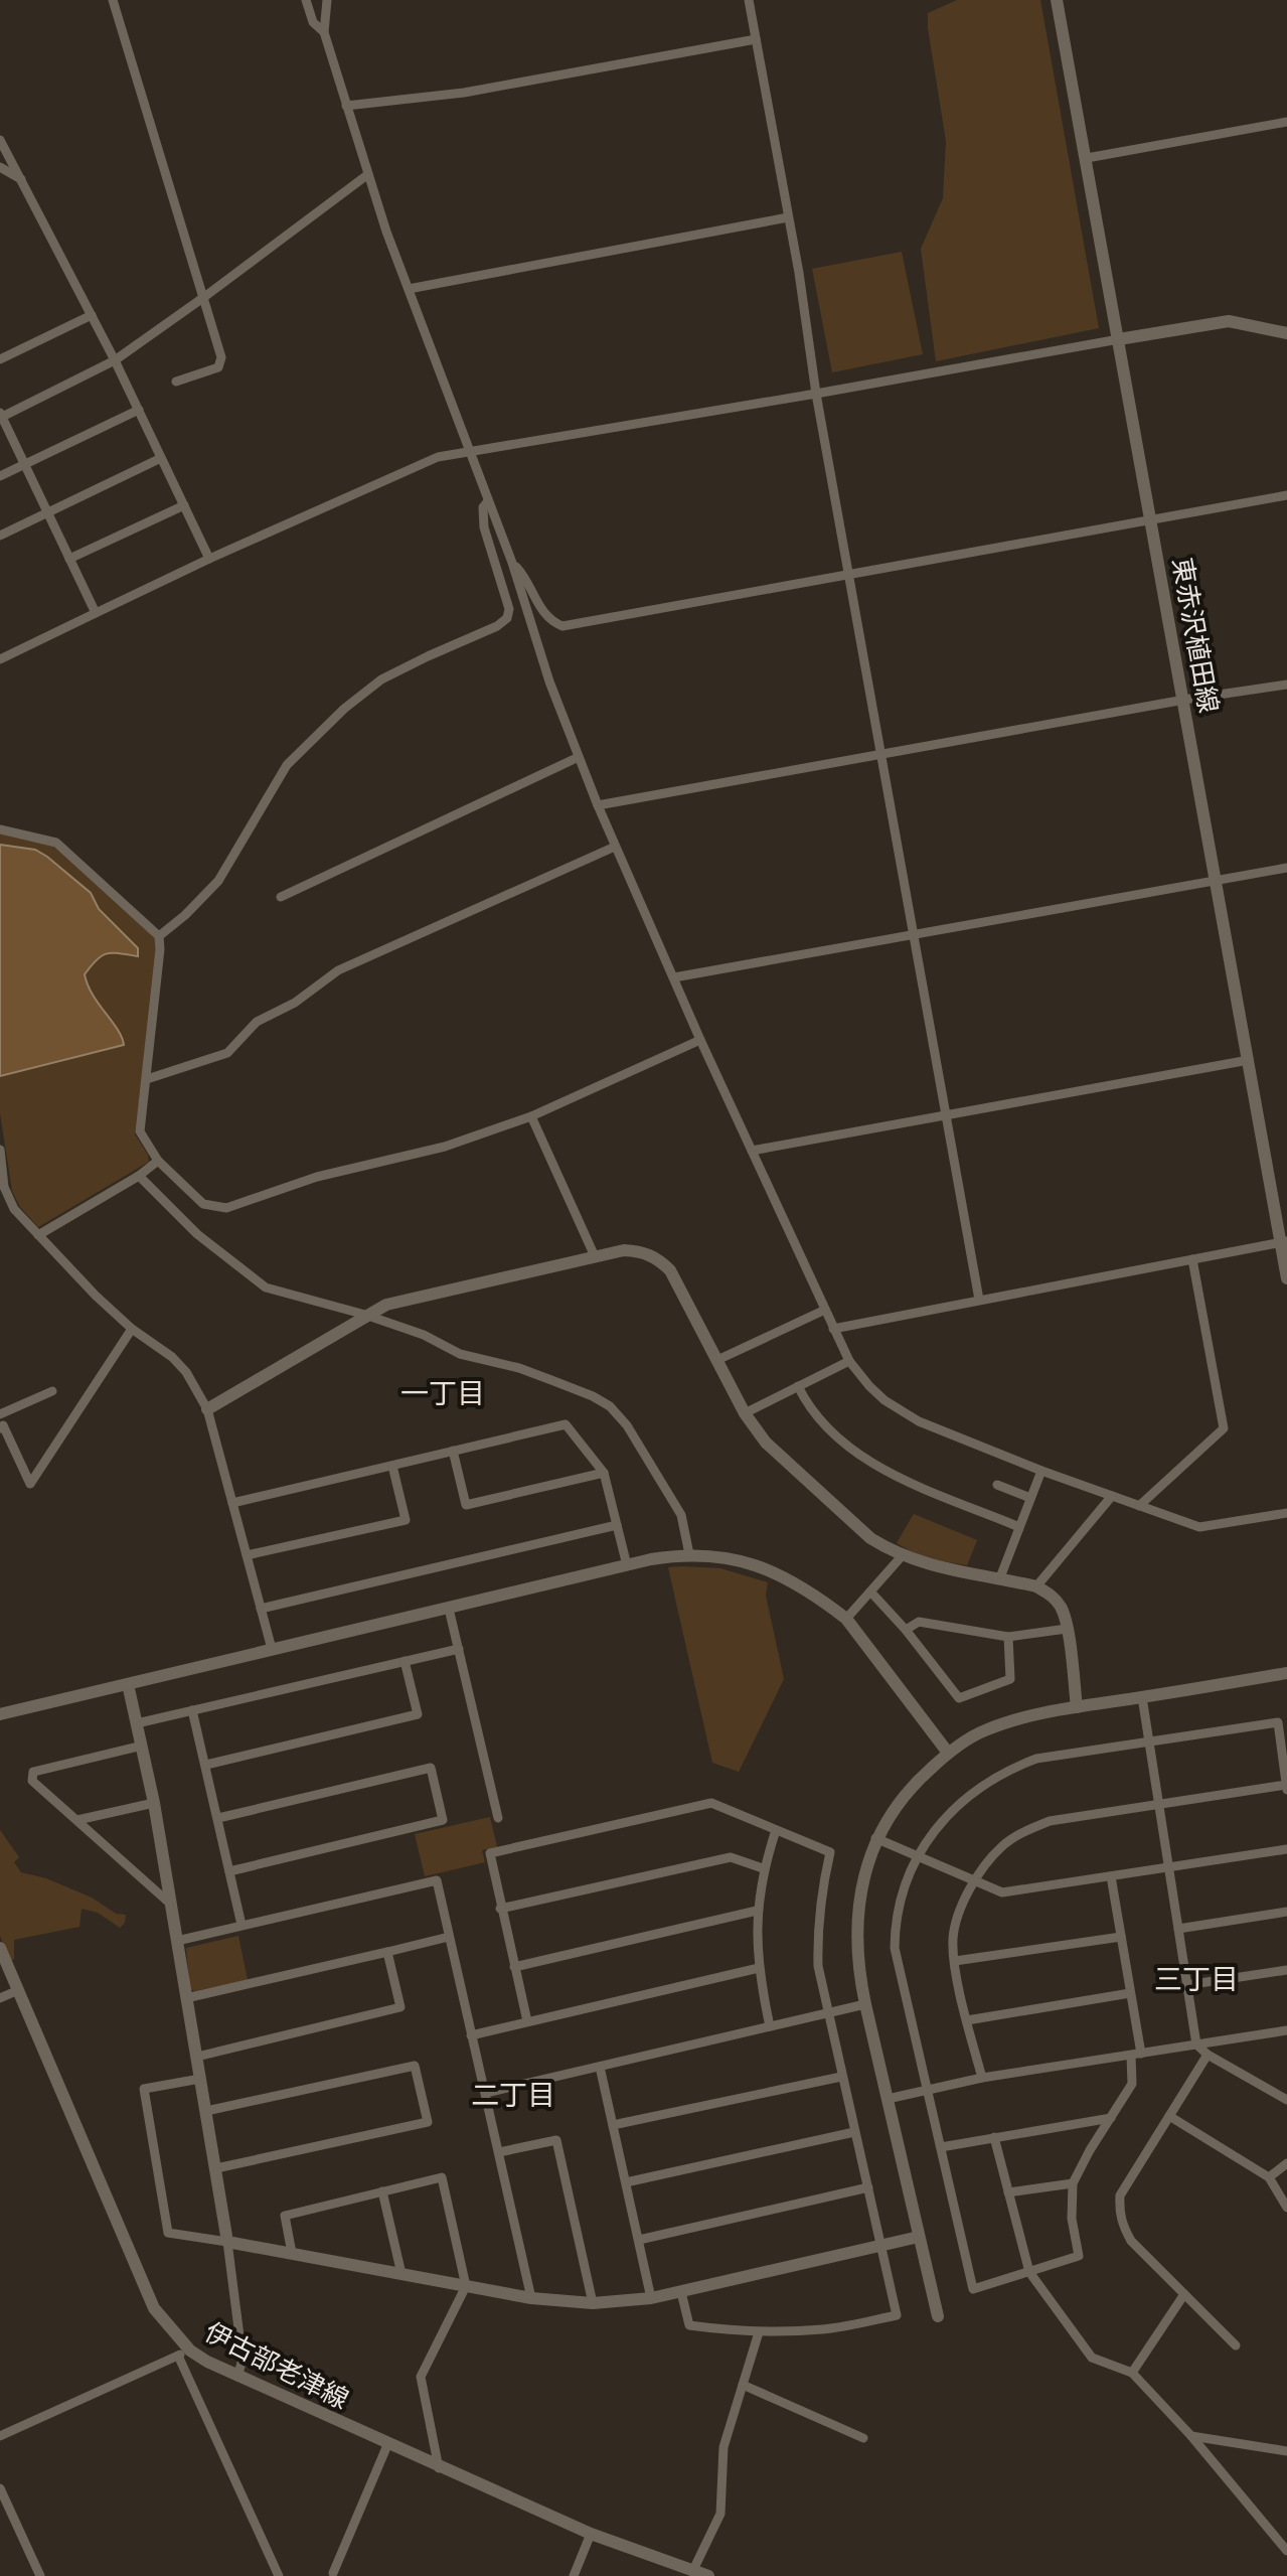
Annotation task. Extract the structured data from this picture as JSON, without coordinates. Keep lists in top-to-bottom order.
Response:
{
  "streets": {
    "street": ["東赤沢植田線", "伊古部老津線"]
  },
  "districts": ["一丁目", "三丁目", "二丁目"]
}
